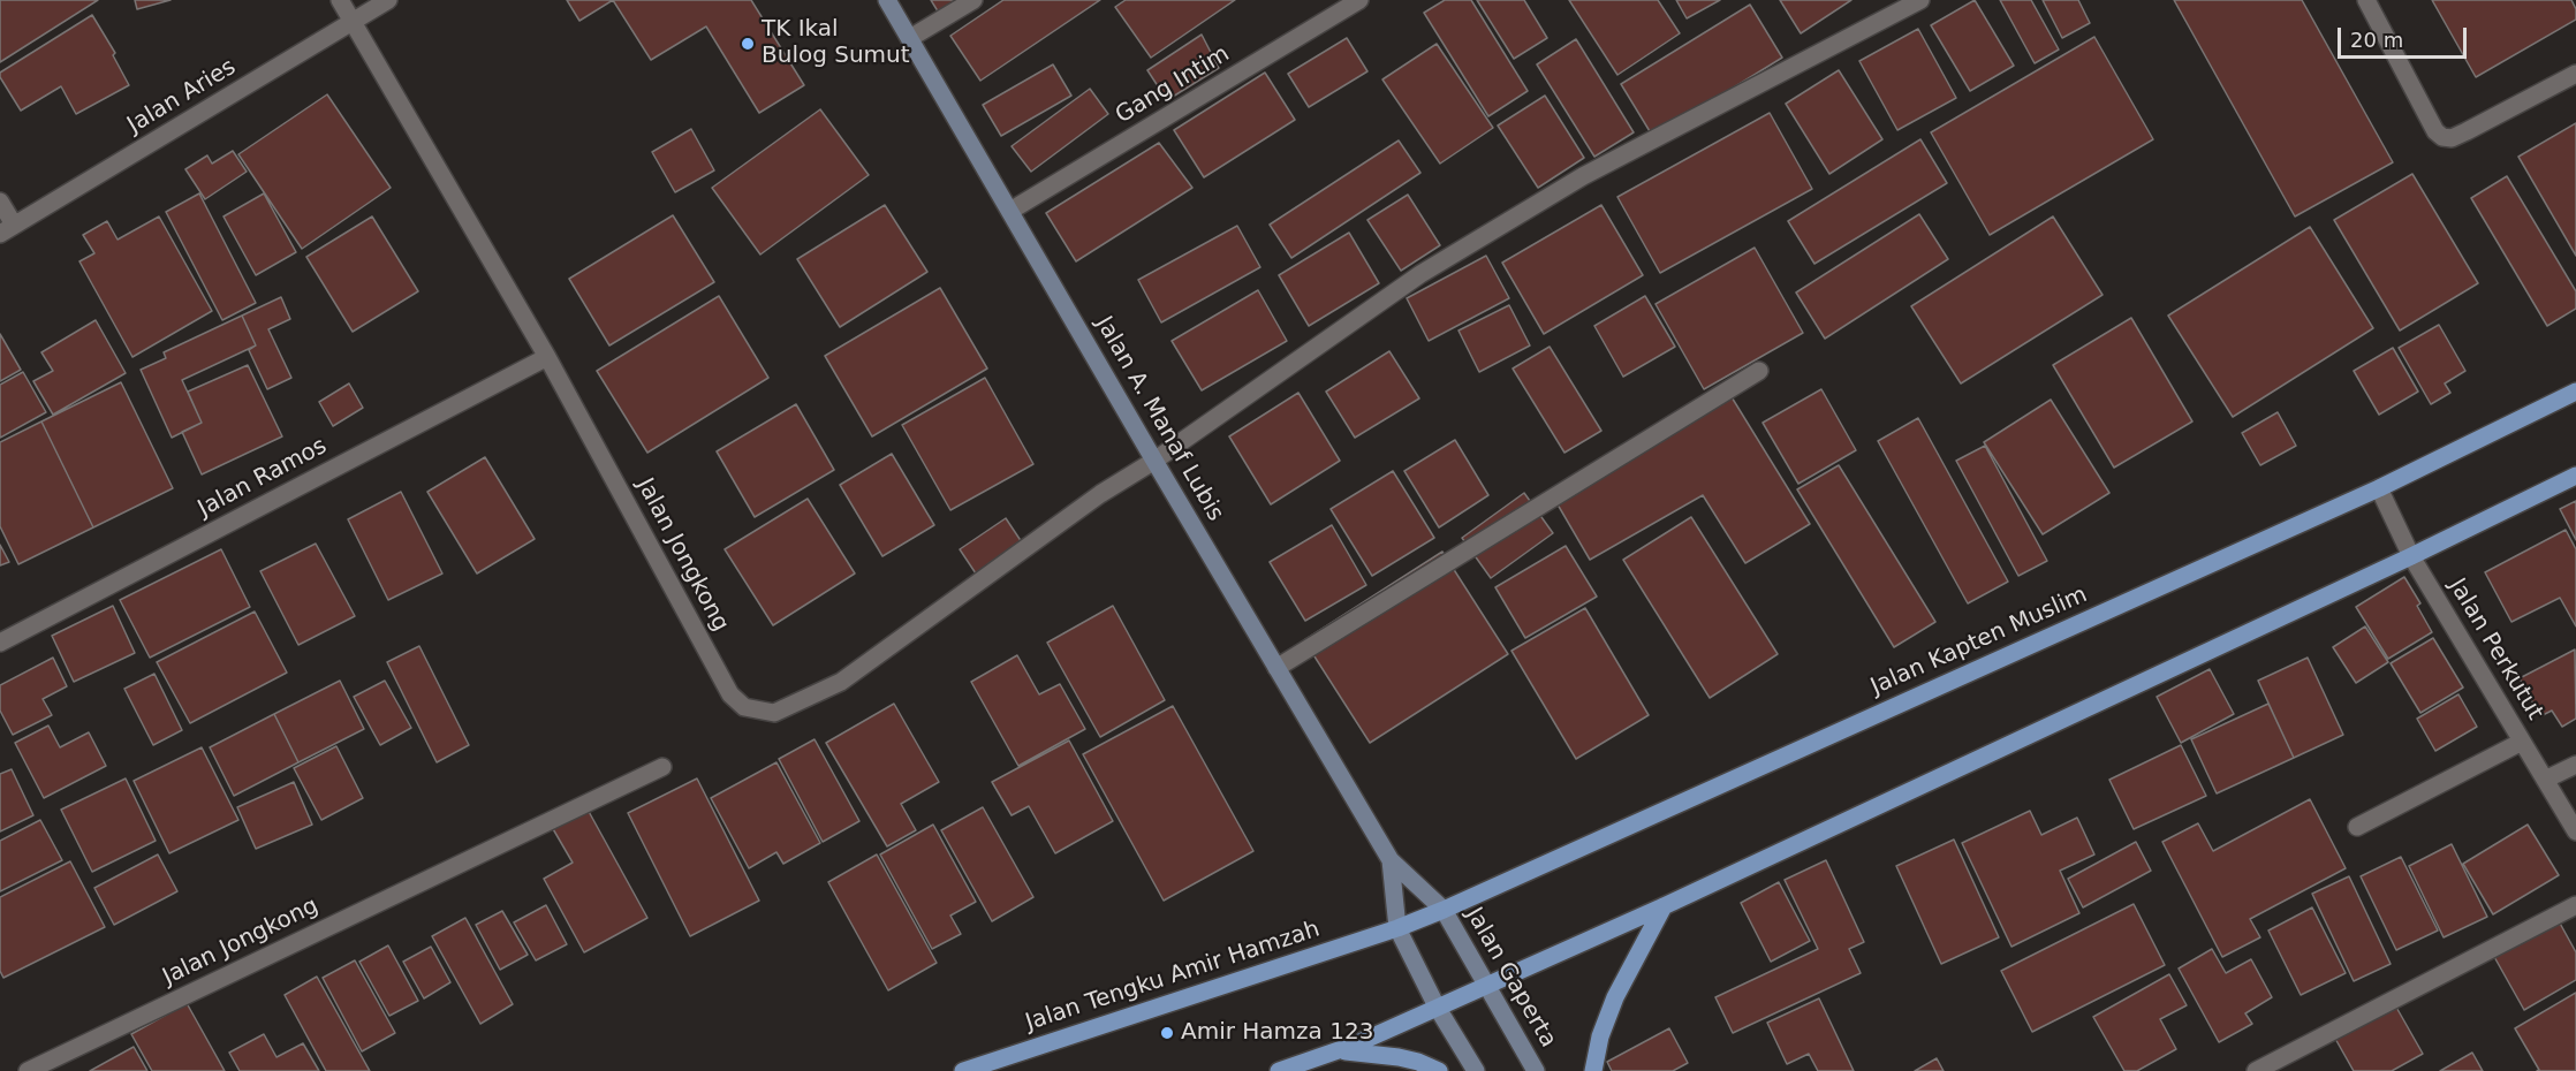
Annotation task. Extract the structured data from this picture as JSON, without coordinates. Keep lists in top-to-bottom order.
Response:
{
  "streets": {
    "main road": ["Jalan Kapten Muslim", "Jalan Tengku Amir Hamzah"],
    "street": [
      "Gang Intim",
      "Jalan Aries",
      "Jalan A. Manaf Lubis",
      "Jalan Ramos",
      "Jalan Jongkong",
      "Jalan Perkutut",
      "Jalan Gaperta"
    ]
  },
  "crossings": [
    ["Gang Intim", "Jalan A. Manaf Lubis"],
    ["Jalan Aries", "Jalan Jongkong"],
    ["Jalan A. Manaf Lubis", "Jalan Jongkong"],
    ["Jalan A. Manaf Lubis", "Jalan Kapten Muslim"],
    ["Jalan A. Manaf Lubis", "Jalan Tengku Amir Hamzah"],
    ["Jalan A. Manaf Lubis", "Jalan Gaperta"],
    ["Jalan Ramos", "Jalan Jongkong"],
    ["Jalan Kapten Muslim", "Jalan Perkutut"],
    ["Jalan Kapten Muslim", "Jalan Tengku Amir Hamzah"],
    ["Jalan Kapten Muslim", "Jalan Gaperta"]
  ],
  "places": ["TK Ikal Bulog Sumut", "Amir Hamza 123"],
  "scale_bar": "20 m"
}
